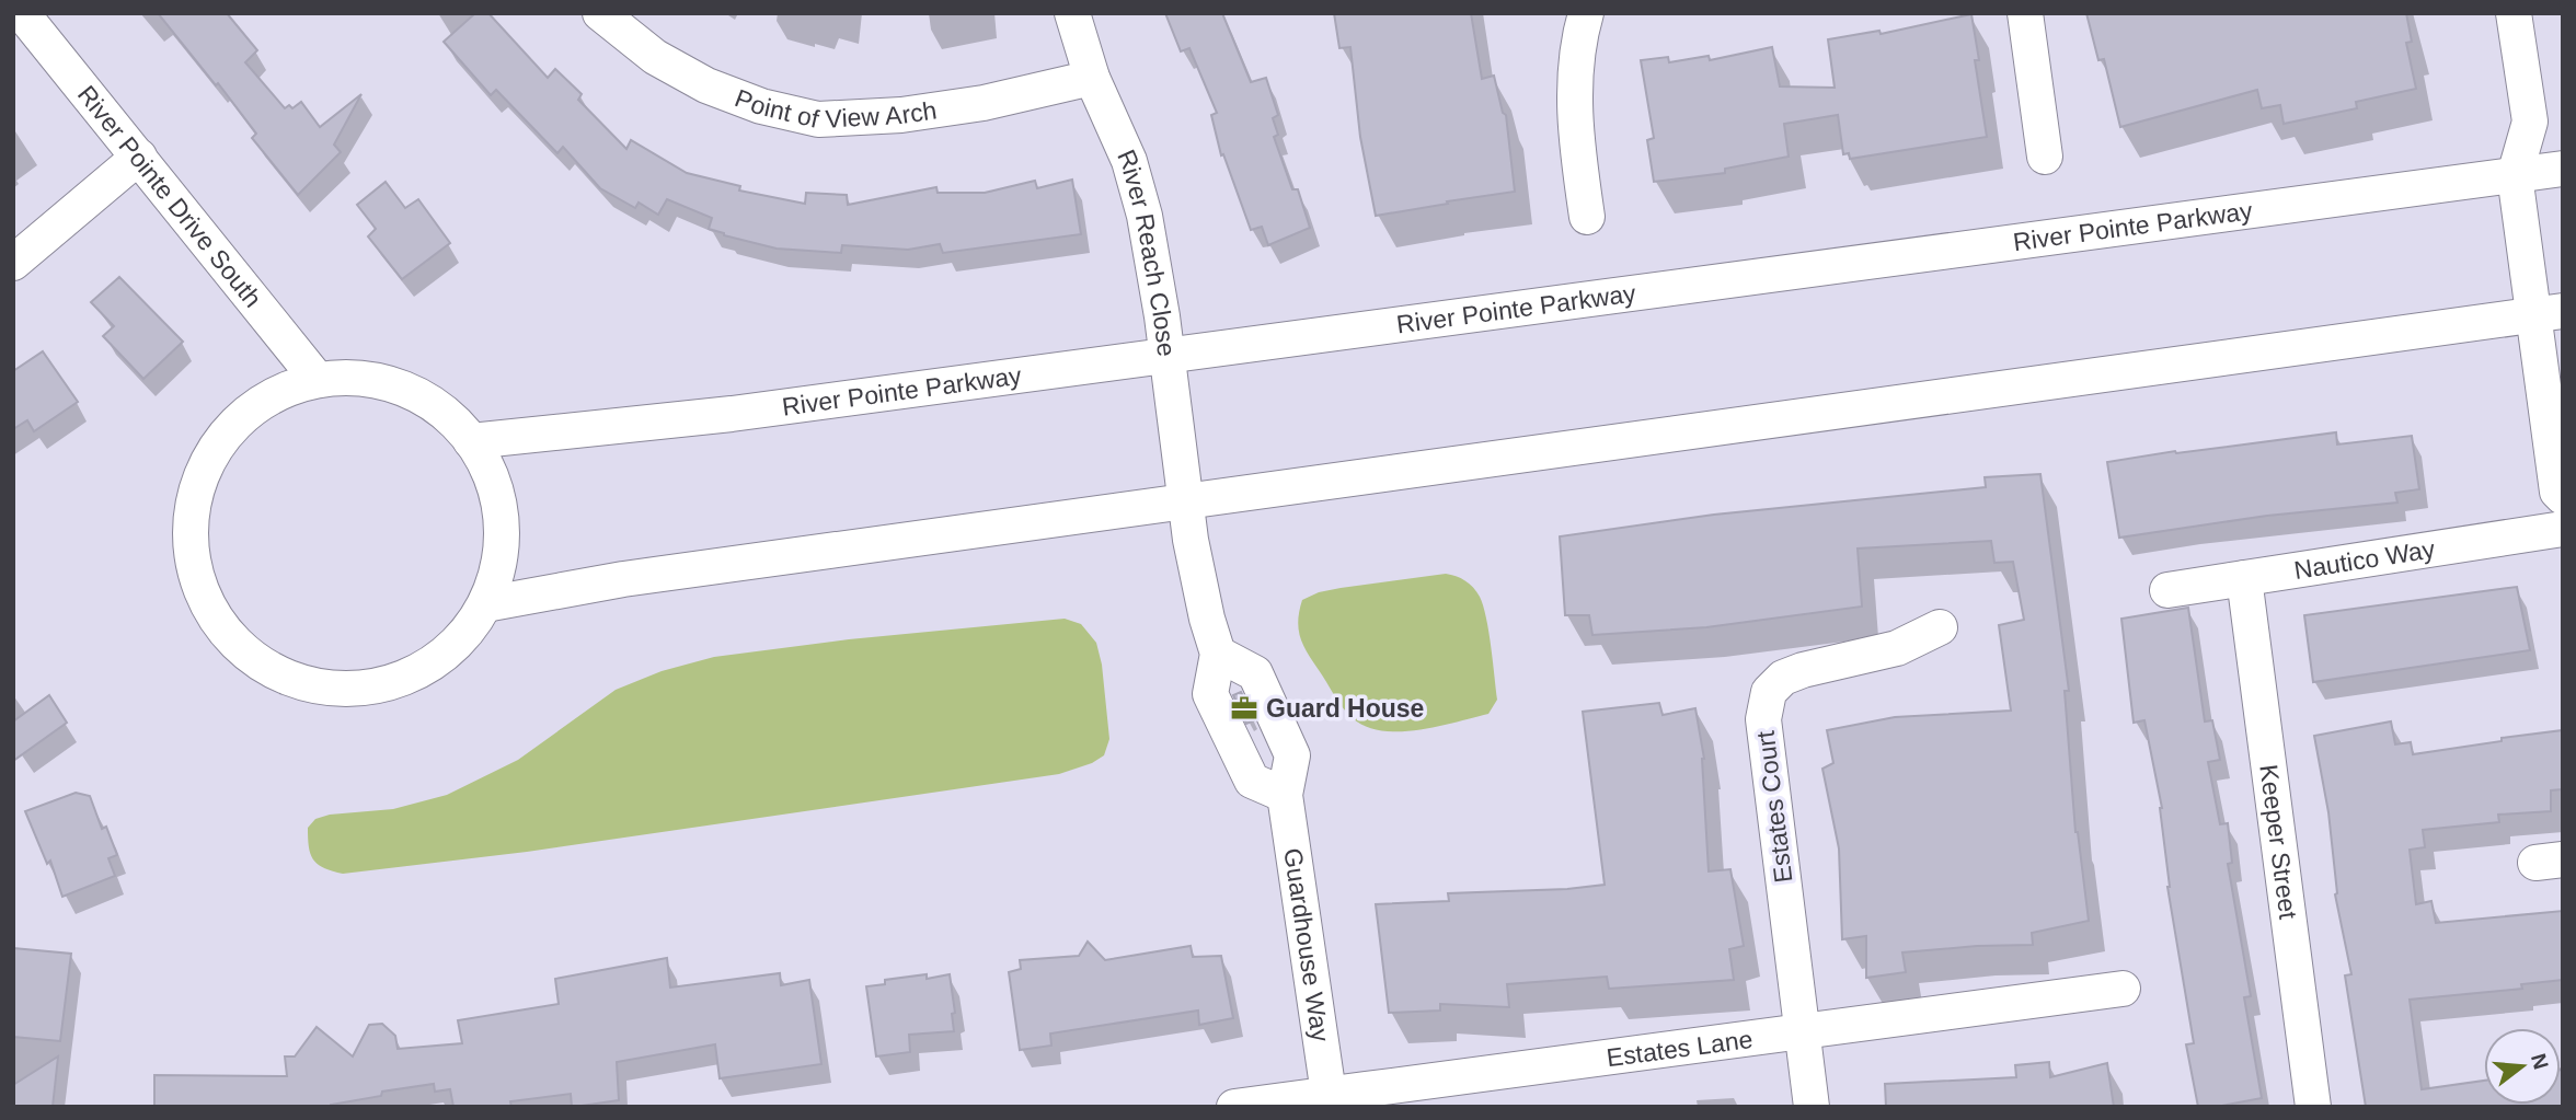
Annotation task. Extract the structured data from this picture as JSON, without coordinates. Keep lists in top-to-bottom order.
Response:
{
  "streets": {
    "street": [
      "Point of View Arch",
      "River Pointe Drive South",
      "River Pointe Parkway",
      "River Reach Close",
      "Nautico Way",
      "Estates Court",
      "Keeper Street",
      "Guardhouse Way",
      "Estates Lane"
    ]
  },
  "crossings": [
    ["Point of View Arch", "River Reach Close"],
    ["River Pointe Parkway", "River Reach Close"],
    ["Nautico Way", "Keeper Street"],
    ["Estates Court", "Estates Lane"],
    ["Guardhouse Way", "Estates Lane"]
  ],
  "places": {
    "office": ["Guard House"]
  },
  "north": "right"
}
